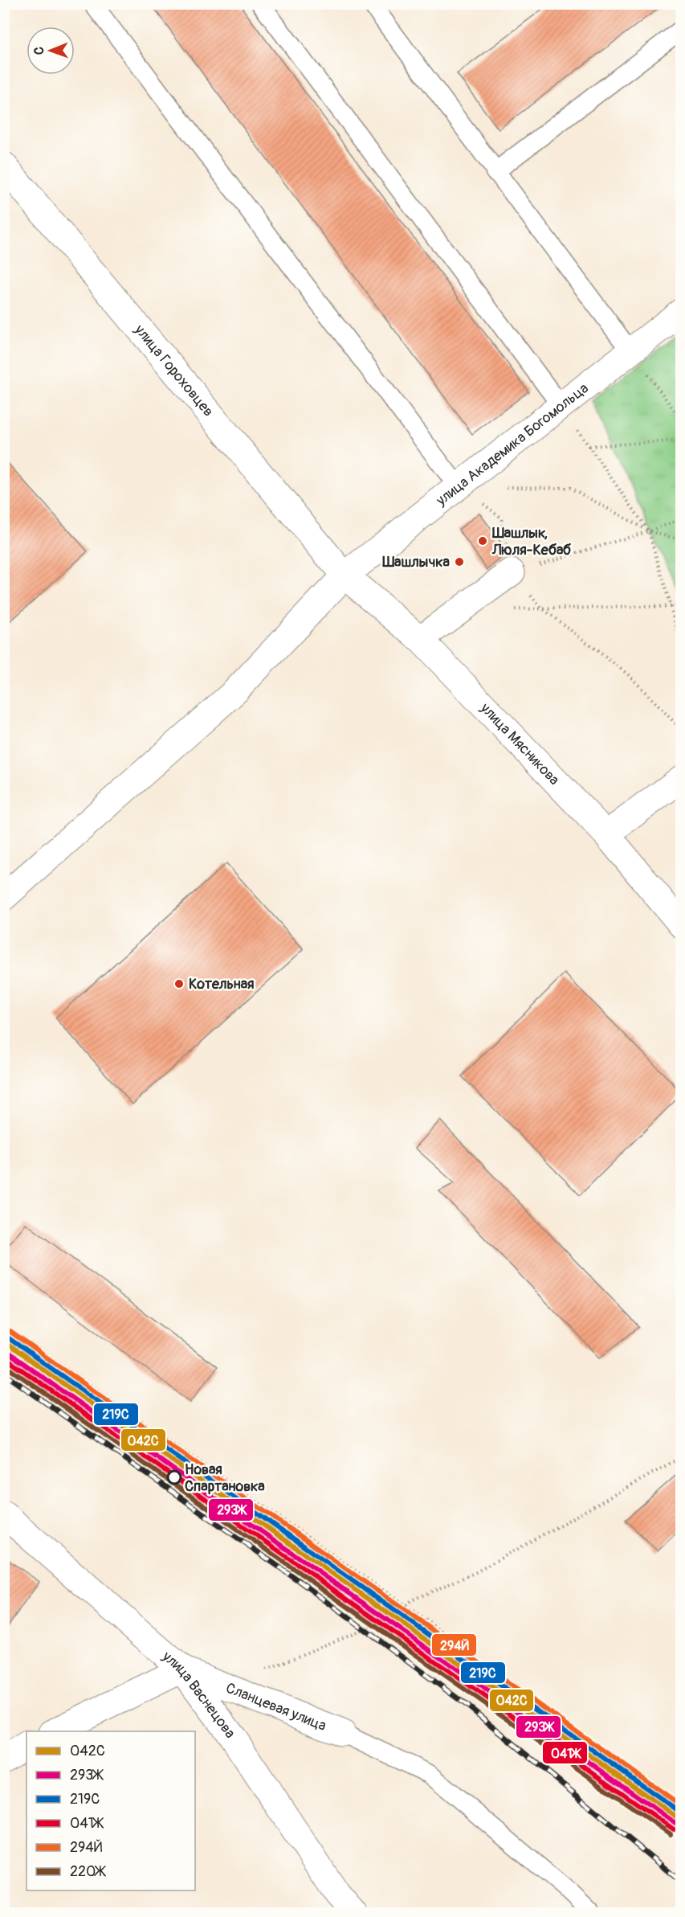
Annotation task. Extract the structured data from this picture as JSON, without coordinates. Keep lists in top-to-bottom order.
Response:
{
  "streets": {
    "street": [
      "улица Гороховцев",
      "улица Академика Богомольца",
      "улица Мясникова",
      "улица Васнецова",
      "Сланцевая улица"
    ]
  },
  "crossings": [
    ["улица Гороховцев", "улица Академика Богомольца"],
    ["улица Гороховцев", "улица Мясникова"],
    ["улица Академика Богомольца", "улица Мясникова"],
    ["улица Васнецова", "Сланцевая улица"]
  ],
  "places": [
    "Шашлык, Люля-Кебаб",
    "Шашлычка",
    "Котельная",
    "Новая Спартановка"
  ],
  "lines": [
    "transit line 294Й",
    "transit line 219С",
    "transit line 042С",
    "transit line 293Ж",
    "transit line 041Ж",
    "transit line 220Ж"
  ],
  "legend": [
    "042С",
    "293Ж",
    "219С",
    "041Ж",
    "294Й",
    "220Ж"
  ],
  "north": "left"
}
